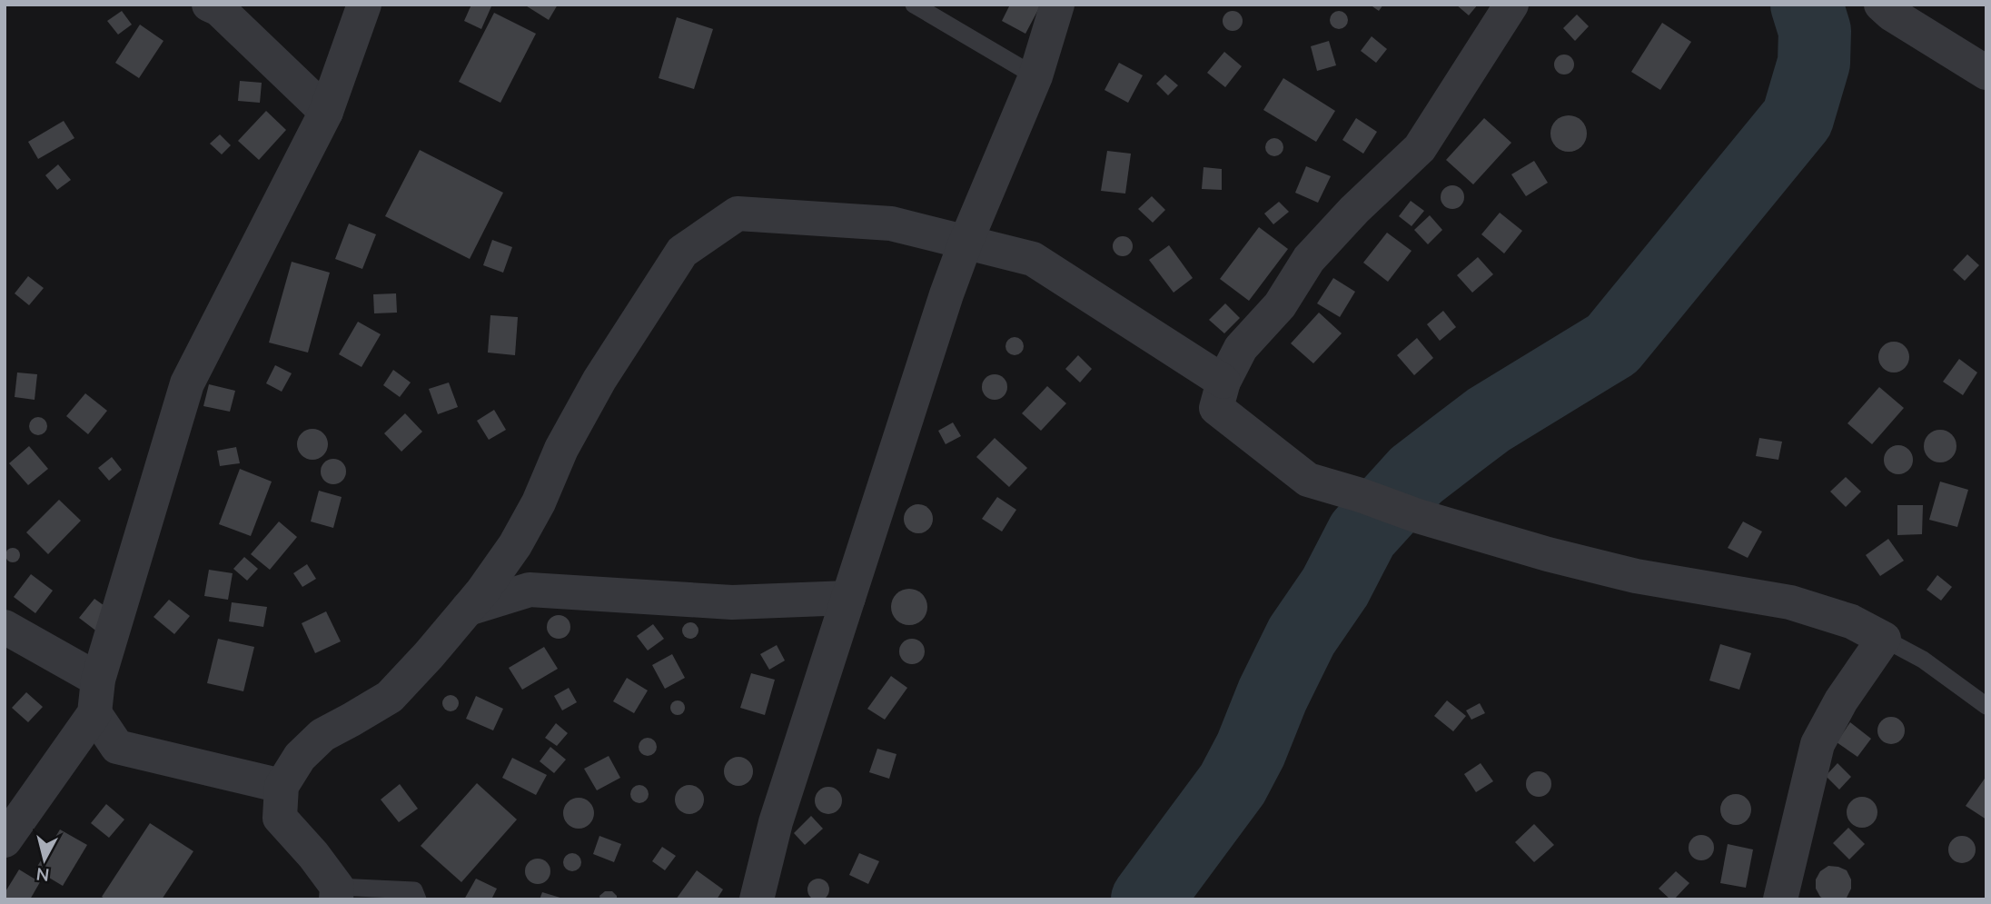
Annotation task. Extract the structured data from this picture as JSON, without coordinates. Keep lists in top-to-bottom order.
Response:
{
  "north": "bottom"
}
